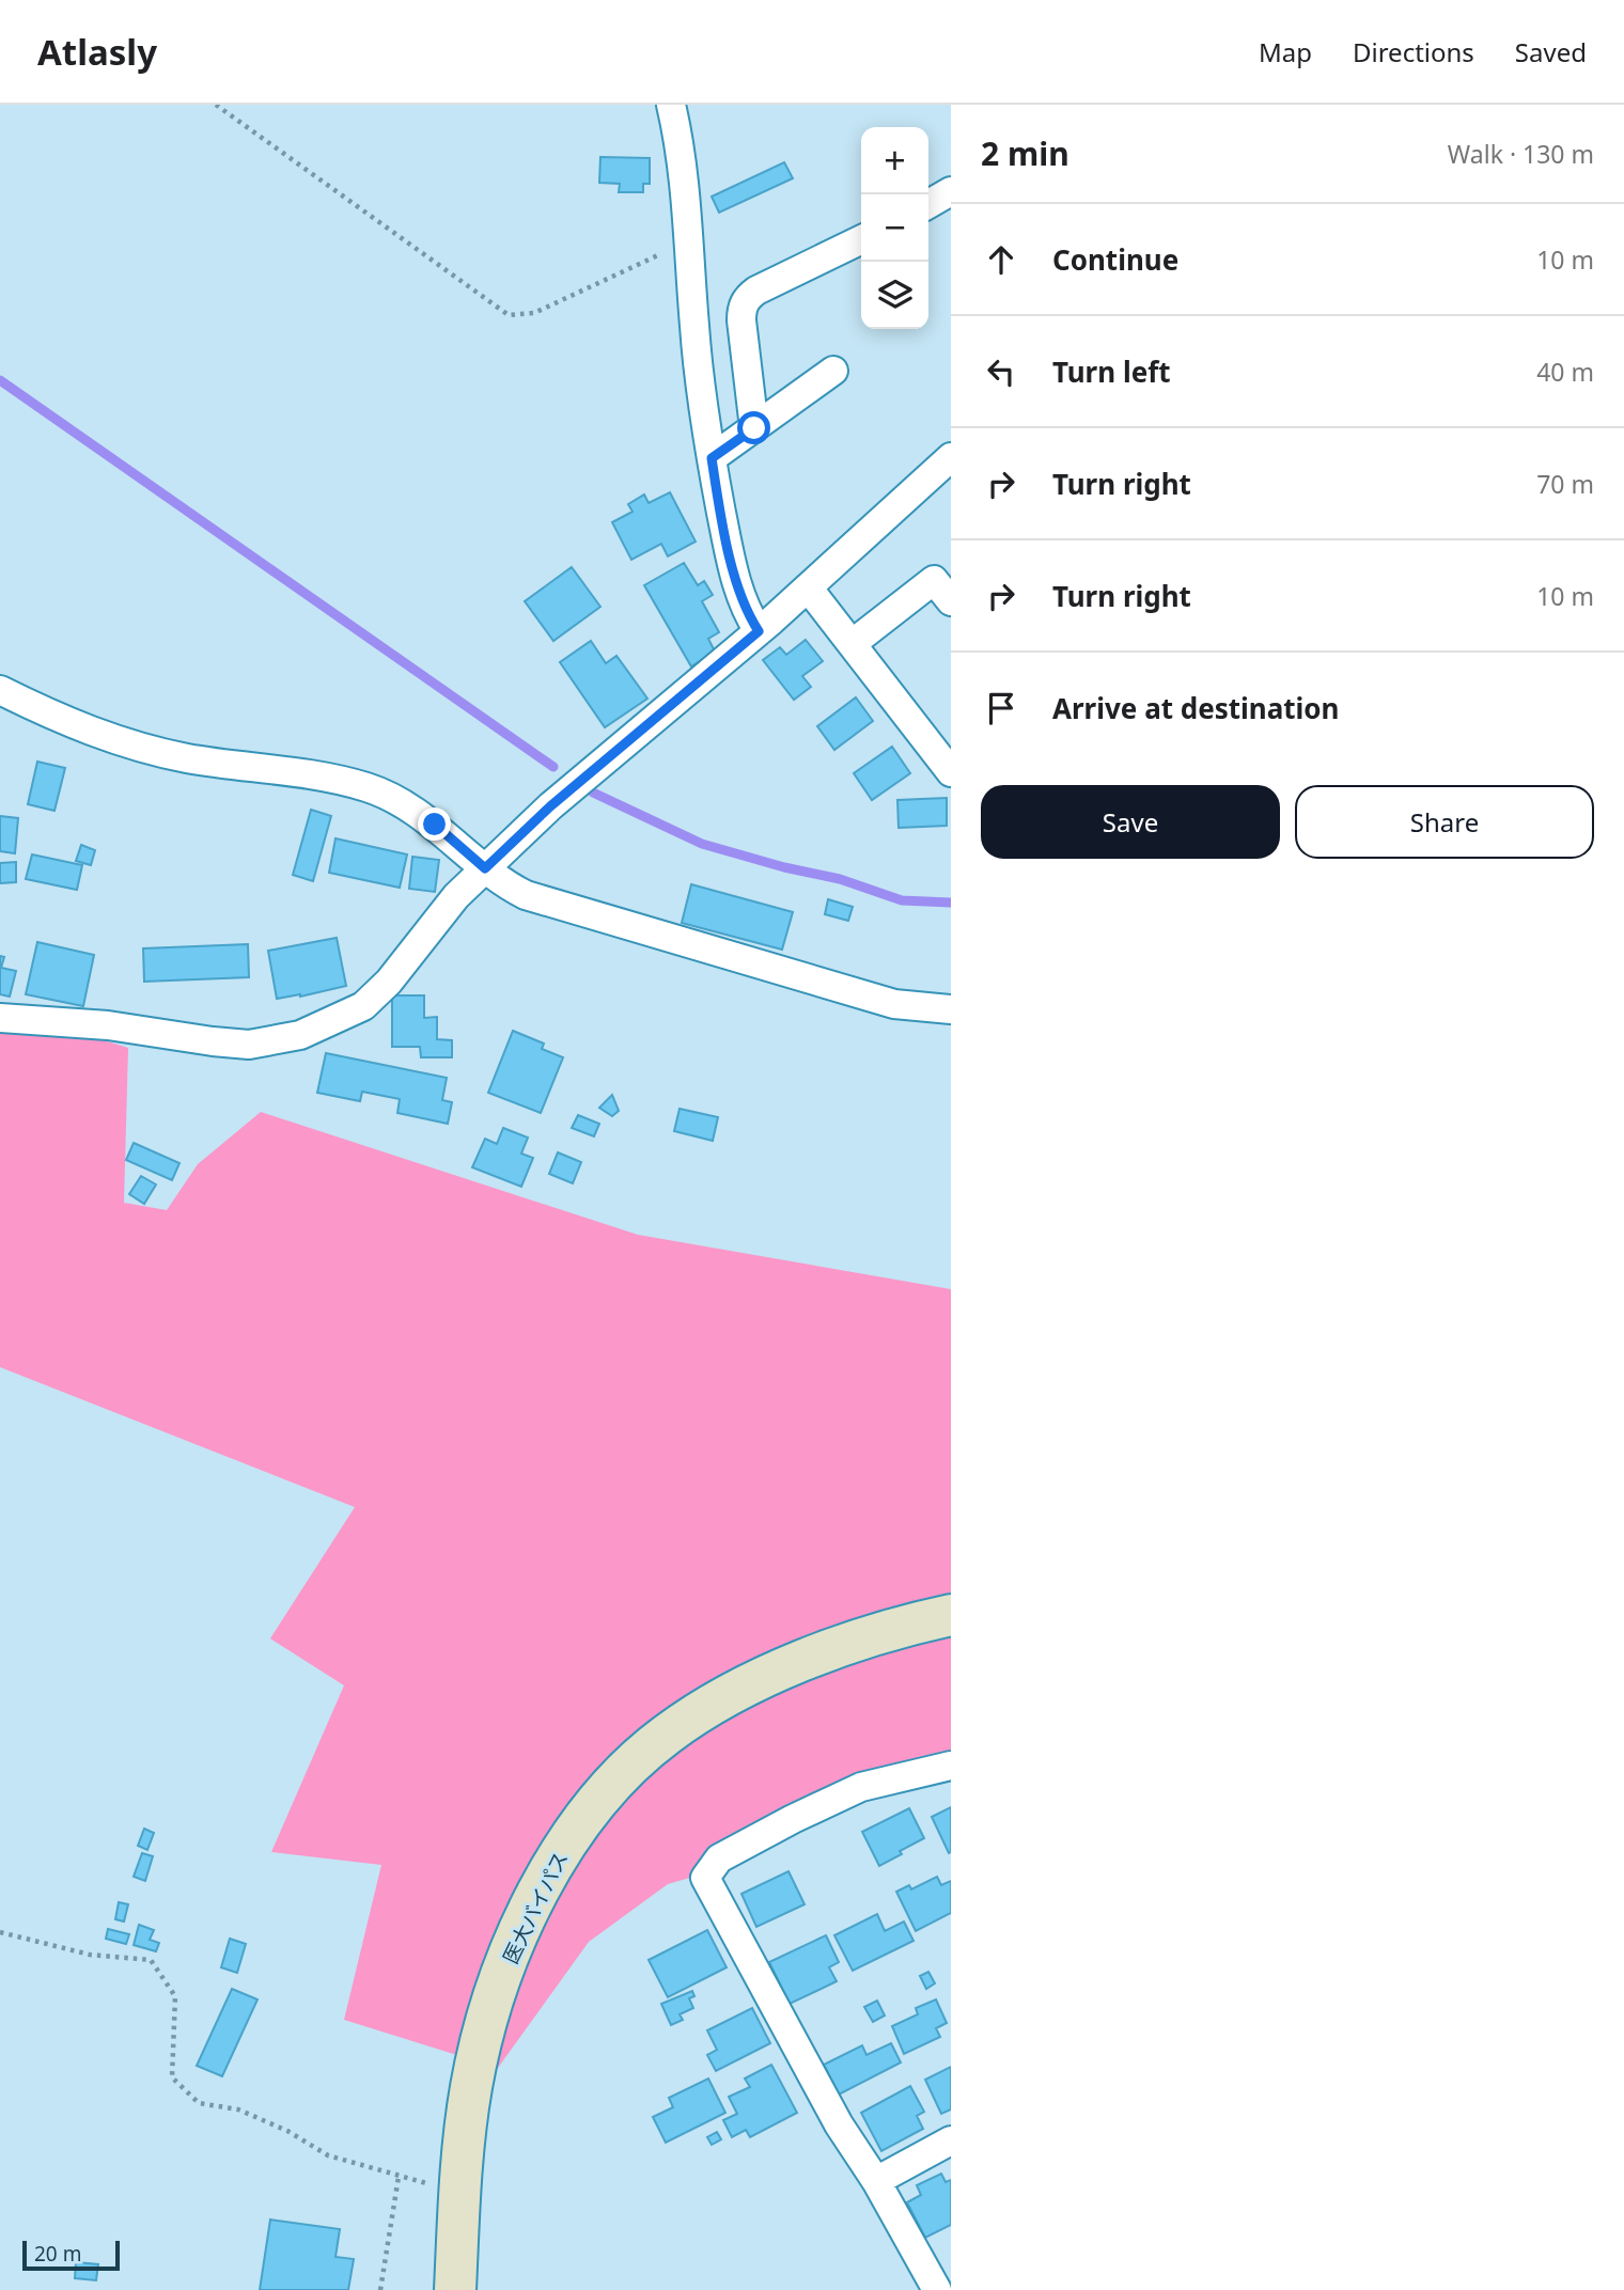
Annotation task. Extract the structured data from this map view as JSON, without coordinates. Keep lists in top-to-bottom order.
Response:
{
  "streets": {
    "main road": ["医大バイパス"]
  },
  "scale_bar": "20 m",
  "page": {
    "header": "Atlasly",
    "nav": ["Map", "Directions", "Saved"],
    "heading": ["2 min", "Walk · 130 m"],
    "map_buttons": ["+", "−"],
    "list": [
      ["Continue", "10 m"],
      ["Turn left", "40 m"],
      ["Turn right", "70 m"],
      ["Turn right", "10 m"],
      "Arrive at destination"
    ],
    "buttons": ["Save", "Share"],
    "scale": "20 m"
  }
}
